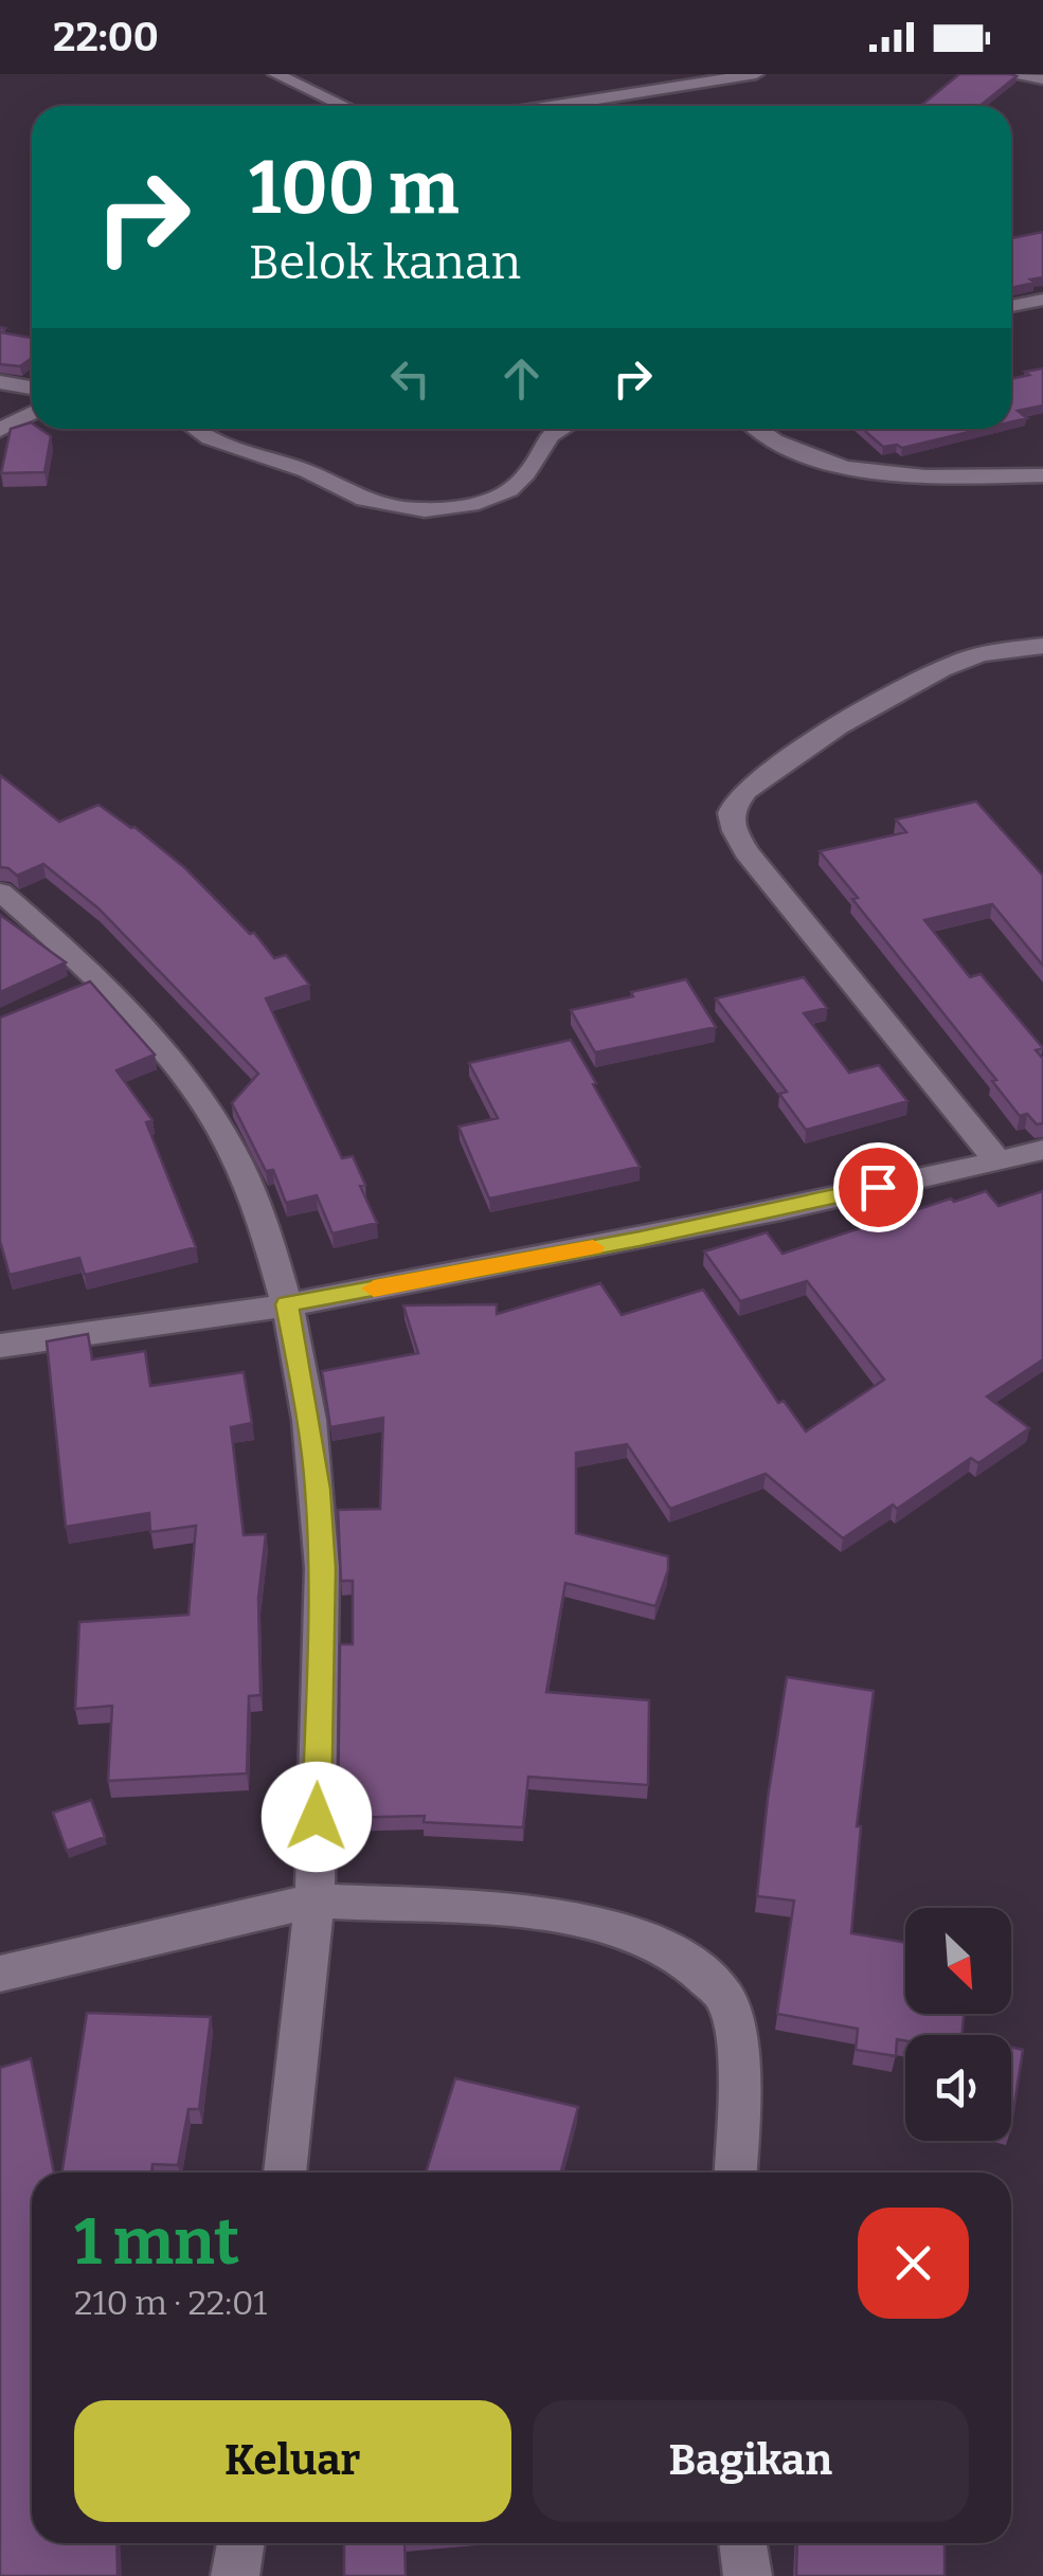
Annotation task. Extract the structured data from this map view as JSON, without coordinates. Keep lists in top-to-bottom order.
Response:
{
  "north": "bottom right",
  "page": {
    "status": "22:00",
    "turn": ["100 m", "Belok kanan"],
    "heading": ["1 mnt", "210 m · 22:01"],
    "buttons": ["Keluar", "Bagikan"]
  }
}
